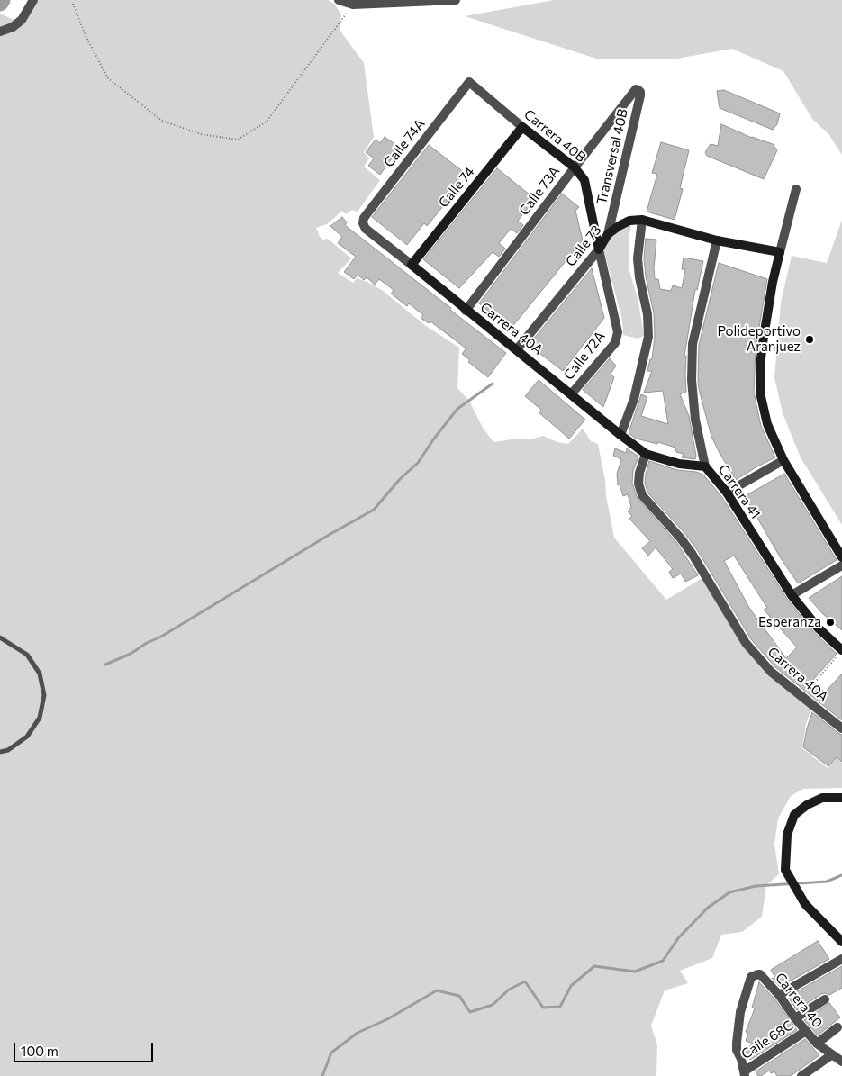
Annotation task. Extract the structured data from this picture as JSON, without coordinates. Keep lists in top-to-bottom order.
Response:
{
  "streets": {
    "street": [
      "Carrera 40B",
      "Calle 74A",
      "Transversal 40B",
      "Calle 74",
      "Calle 73A",
      "Calle 73",
      "Carrera 40A",
      "Calle 72A",
      "Carrera 41",
      "Carrera 40",
      "Calle 68C"
    ]
  },
  "crossings": [
    ["Carrera 40B", "Calle 74A"],
    ["Carrera 40B", "Calle 74"],
    ["Carrera 40B", "Calle 73A"],
    ["Carrera 40B", "Calle 73"],
    ["Carrera 40B", "Calle 72A"],
    ["Calle 74A", "Carrera 40A"],
    ["Transversal 40B", "Calle 73A"],
    ["Transversal 40B", "Calle 73"],
    ["Calle 74", "Carrera 40A"],
    ["Calle 73A", "Carrera 40A"],
    ["Calle 73", "Carrera 40A"],
    ["Calle 73", "Carrera 41"],
    ["Carrera 40A", "Calle 72A"],
    ["Carrera 40A", "Carrera 41"],
    ["Carrera 40", "Calle 68C"]
  ],
  "places": ["Polideportivo Aranjuez", "Esperanza"],
  "scale_bar": "100 m"
}
